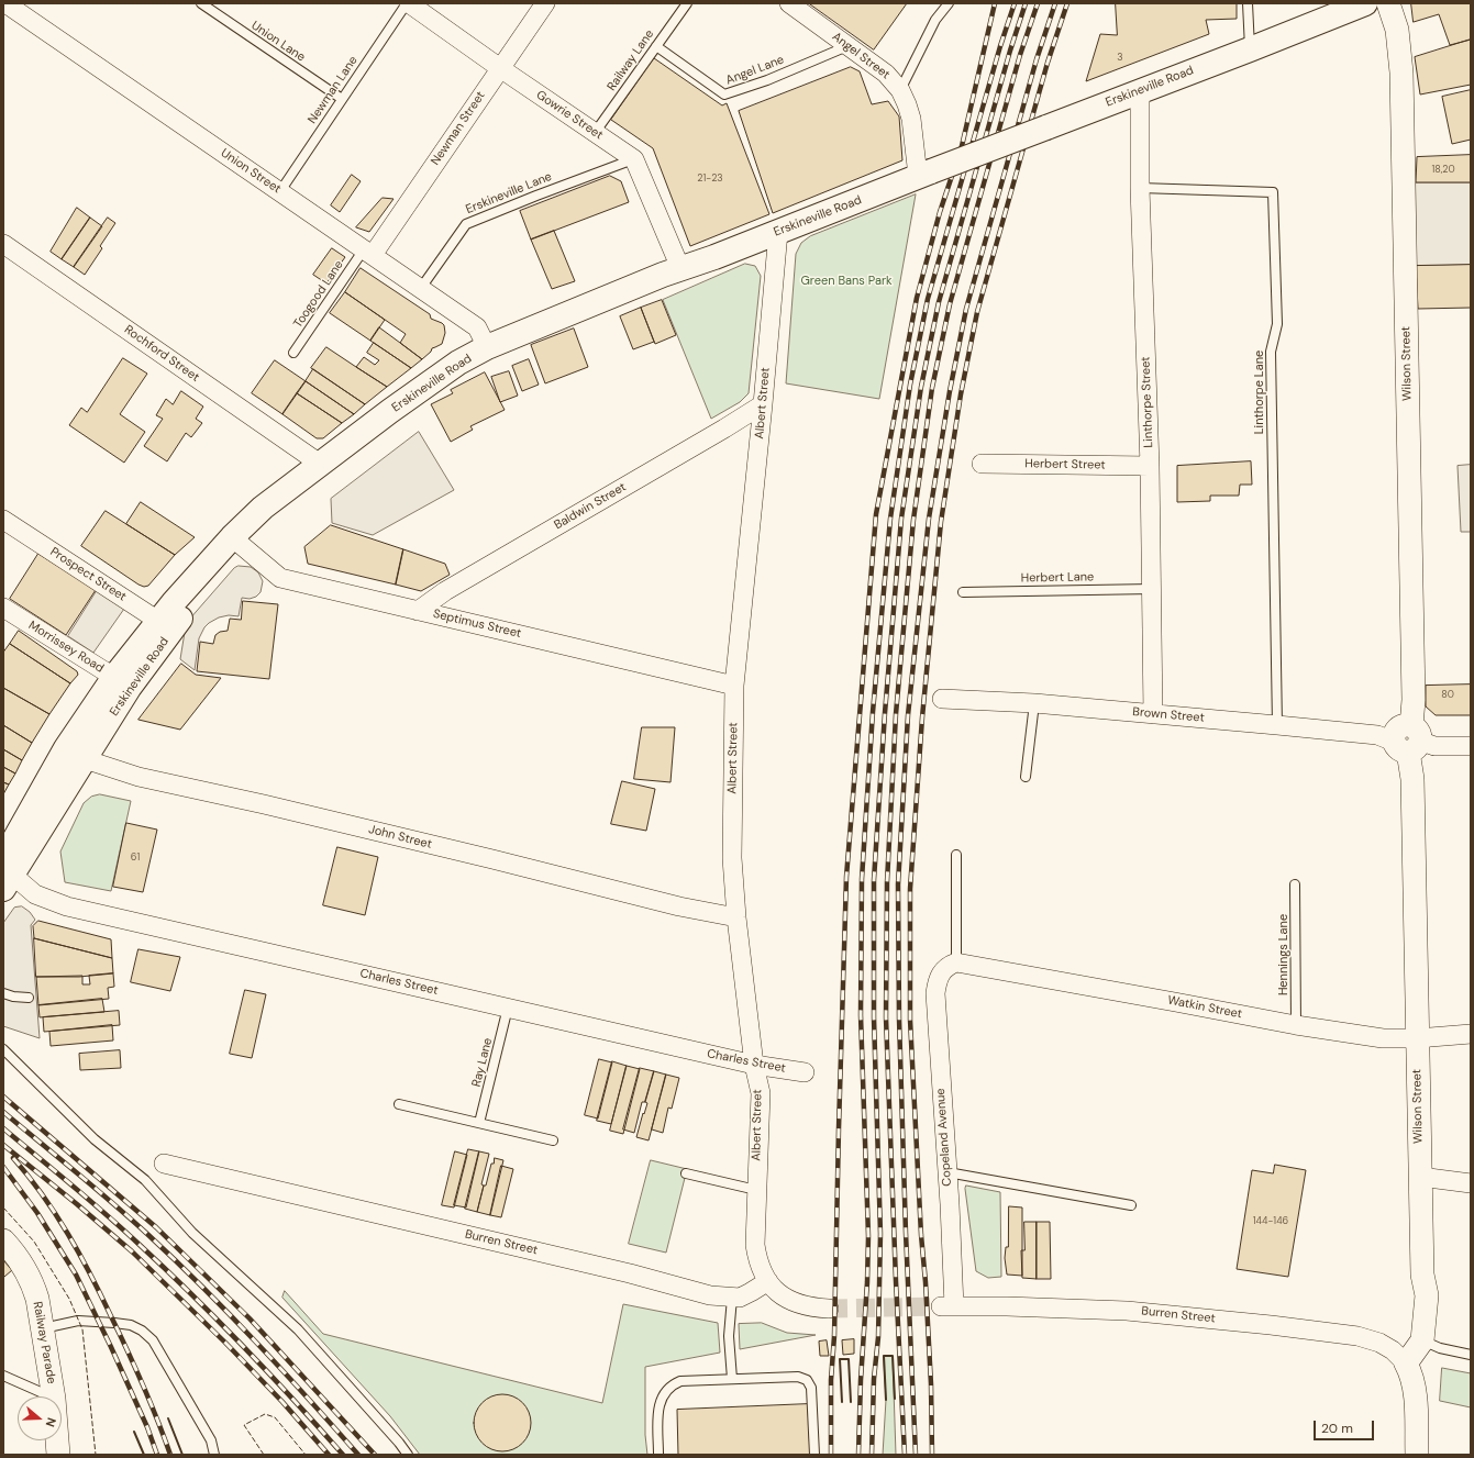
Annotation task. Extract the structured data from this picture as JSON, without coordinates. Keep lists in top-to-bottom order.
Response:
{
  "streets": {
    "main road": ["Erskineville Road"],
    "street": [
      "Angel Street",
      "Gowrie Street",
      "Newman Street",
      "Union Street",
      "Rochford Street",
      "Wilson Street",
      "Linthorpe Street",
      "Albert Street",
      "Herbert Street",
      "Baldwin Street",
      "Prospect Street",
      "Septimus Street",
      "Morrissey Road",
      "Brown Street",
      "John Street",
      "Charles Street",
      "Watkin Street",
      "Copeland Avenue",
      "Burren Street",
      "Railway Parade"
    ],
    "lane": [
      "Union Lane",
      "Railway Lane",
      "Angel Lane",
      "Newman Lane",
      "Erskineville Lane",
      "Toogood Lane",
      "Linthorpe Lane",
      "Herbert Lane",
      "Hennings Lane",
      "Ray Lane"
    ]
  },
  "crossings": [
    ["Union Lane", "Newman Lane"],
    ["Angel Street", "Angel Lane"],
    ["Angel Street", "Erskineville Road"],
    ["Railway Lane", "Angel Lane"],
    ["Railway Lane", "Gowrie Street"],
    ["Erskineville Road", "Union Street"],
    ["Erskineville Road", "Rochford Street"],
    ["Erskineville Road", "Linthorpe Street"],
    ["Erskineville Road", "Albert Street"],
    ["Erskineville Road", "Prospect Street"],
    ["Erskineville Road", "Septimus Street"],
    ["Erskineville Road", "Morrissey Road"],
    ["Erskineville Road", "John Street"],
    ["Erskineville Road", "Charles Street"],
    ["Newman Lane", "Gowrie Street"],
    ["Newman Lane", "Union Street"],
    ["Gowrie Street", "Newman Street"],
    ["Gowrie Street", "Erskineville Lane"],
    ["Newman Street", "Union Street"],
    ["Newman Street", "Toogood Lane"],
    ["Union Street", "Erskineville Lane"],
    ["Union Street", "Toogood Lane"],
    ["Wilson Street", "Brown Street"],
    ["Wilson Street", "Watkin Street"],
    ["Wilson Street", "Burren Street"],
    ["Linthorpe Lane", "Linthorpe Street"],
    ["Linthorpe Lane", "Brown Street"],
    ["Linthorpe Street", "Herbert Street"],
    ["Linthorpe Street", "Herbert Lane"],
    ["Linthorpe Street", "Brown Street"],
    ["Albert Street", "Baldwin Street"],
    ["Albert Street", "Septimus Street"],
    ["Albert Street", "John Street"],
    ["Albert Street", "Charles Street"],
    ["Albert Street", "Burren Street"],
    ["Baldwin Street", "Septimus Street"],
    ["Hennings Lane", "Watkin Street"],
    ["Charles Street", "Ray Lane"],
    ["Watkin Street", "Copeland Avenue"],
    ["Copeland Avenue", "Burren Street"]
  ],
  "parks": ["Green Bans Park"],
  "house_numbers": [
    "3",
    "18,20",
    "21-23",
    "80",
    "61",
    "144-146"
  ],
  "scale_bar": "20 m",
  "north": "right"
}
